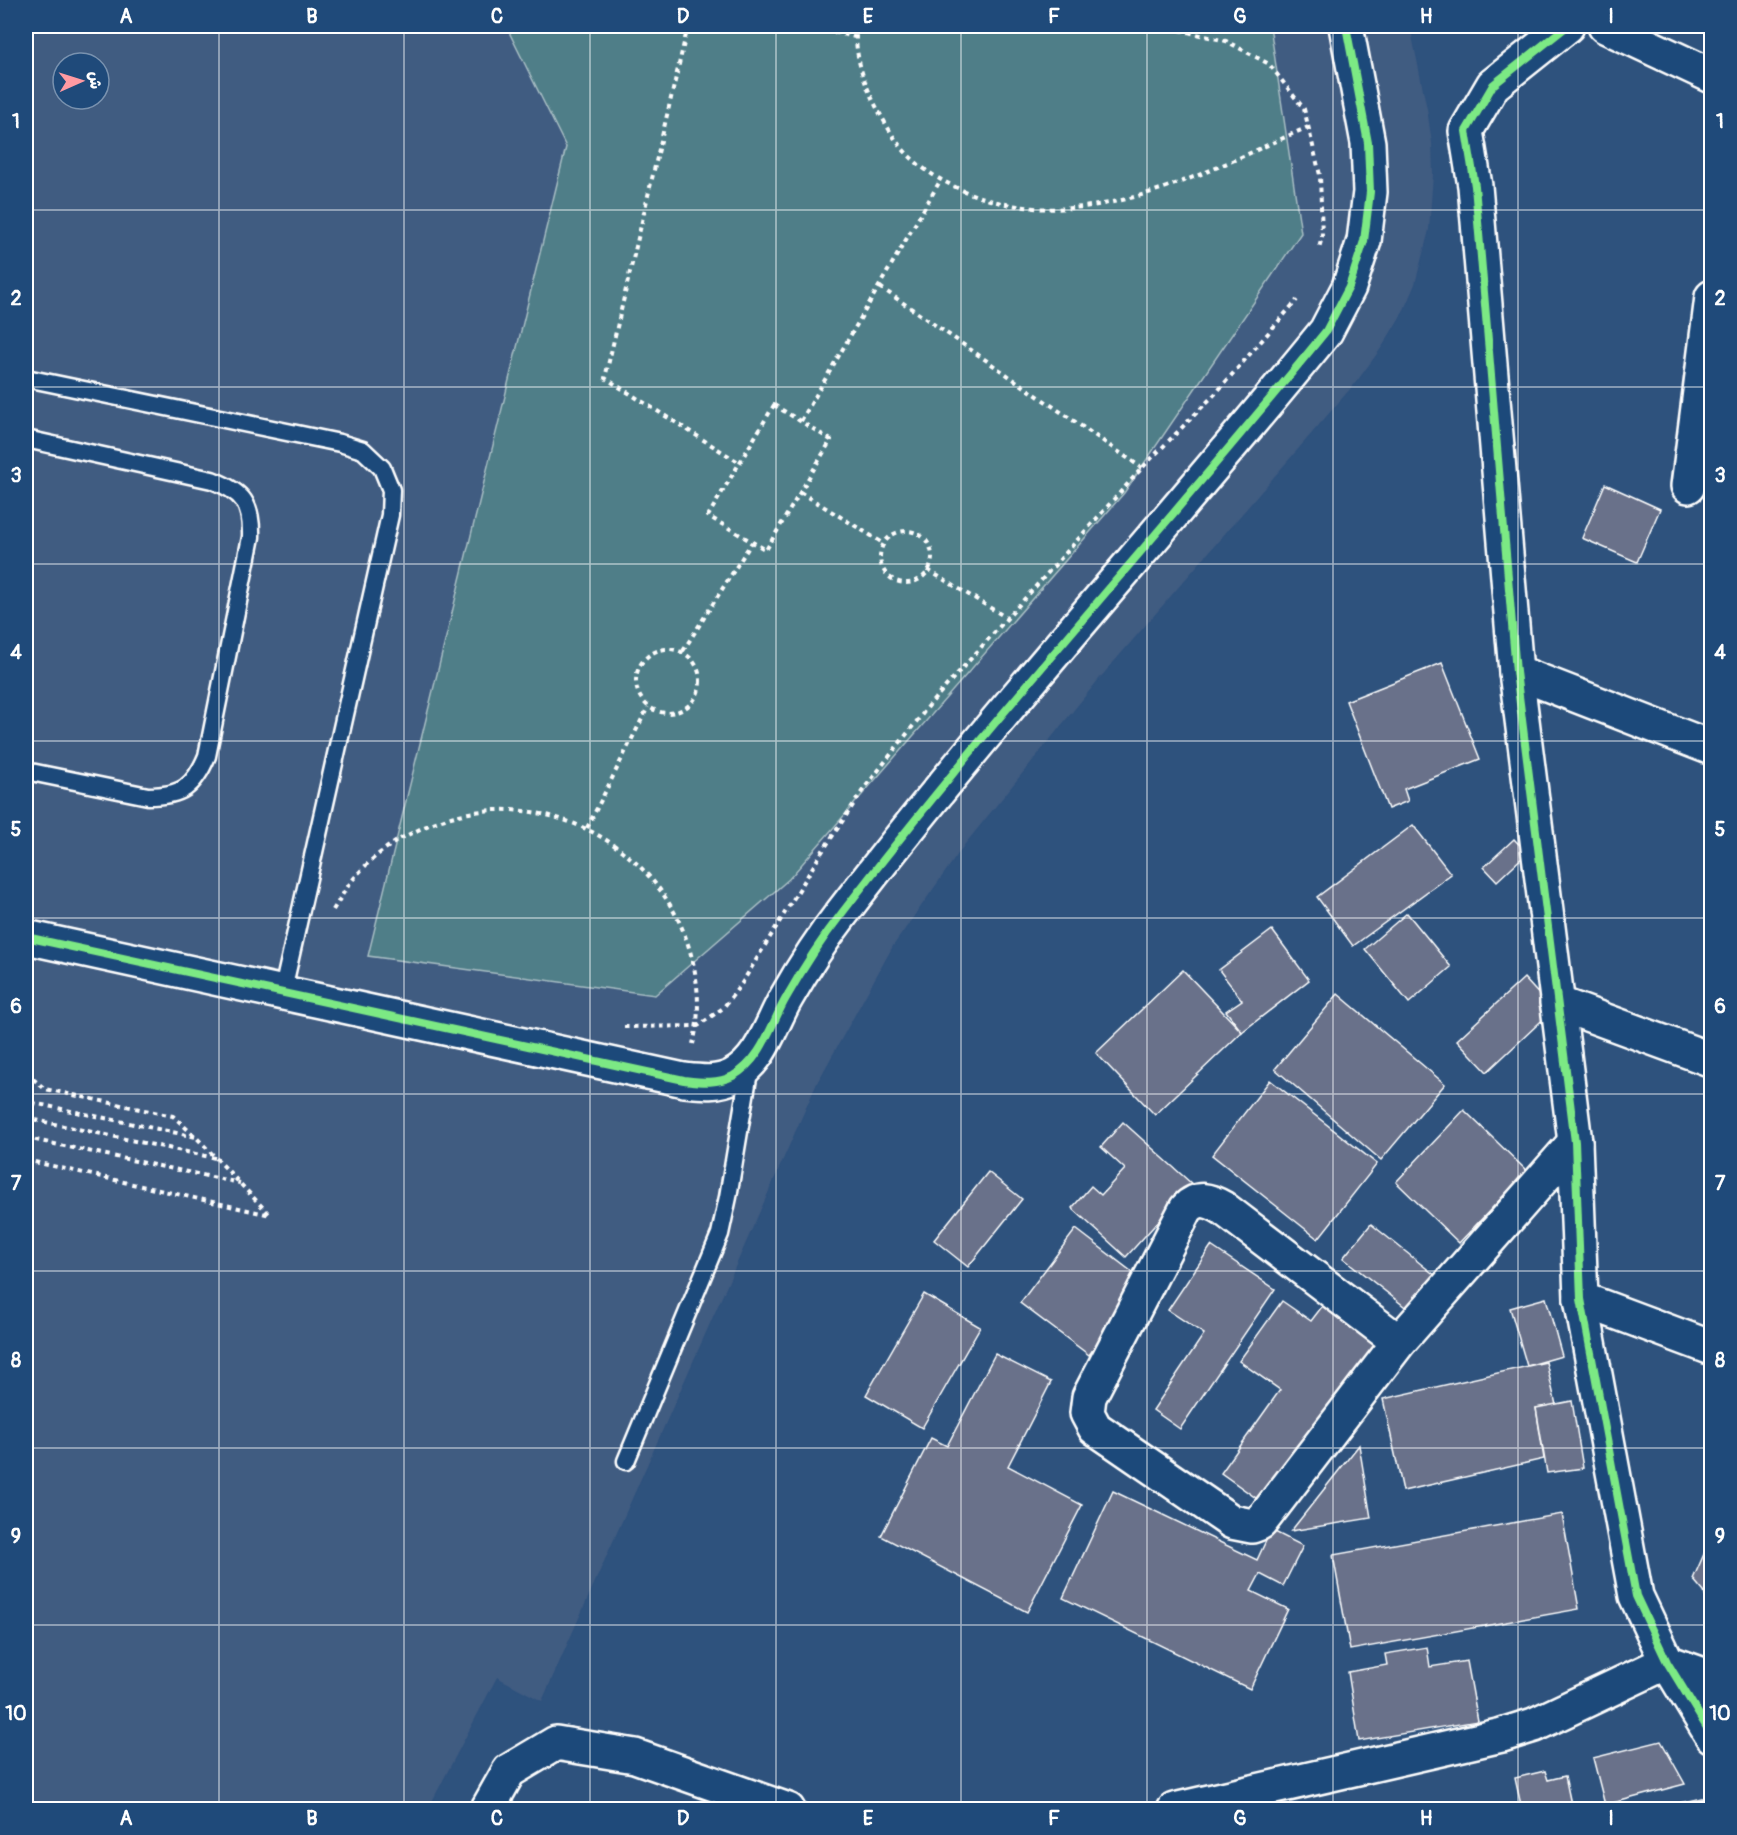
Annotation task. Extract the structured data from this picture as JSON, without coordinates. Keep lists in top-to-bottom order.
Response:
{
  "north": "right",
  "grid": {
    "columns": [
      "A",
      "B",
      "C",
      "D",
      "E",
      "F",
      "G",
      "H",
      "I"
    ],
    "rows": [
      "1",
      "2",
      "3",
      "4",
      "5",
      "6",
      "7",
      "8",
      "9",
      "10"
    ]
  }
}
